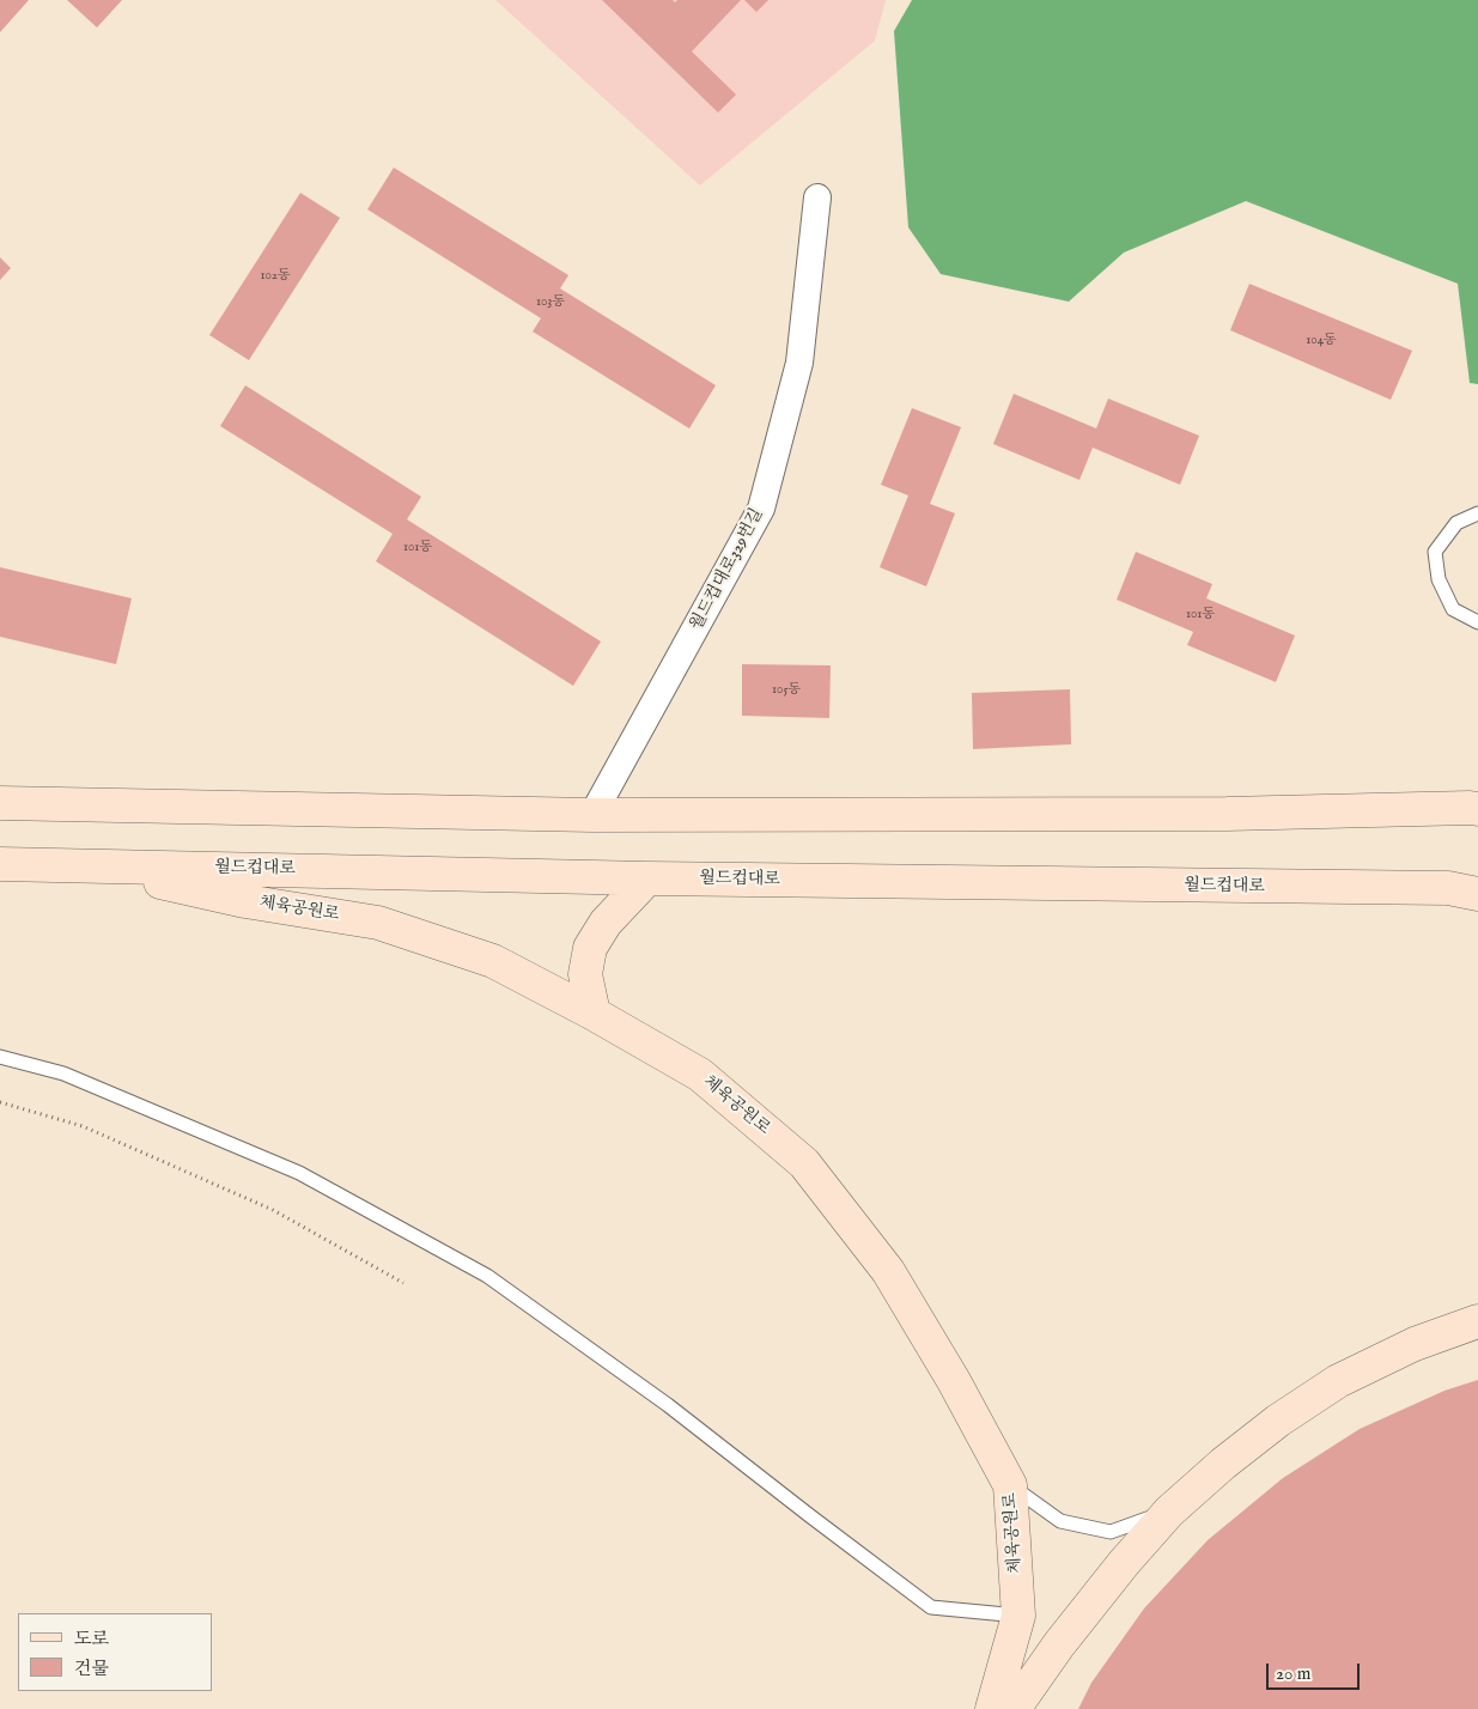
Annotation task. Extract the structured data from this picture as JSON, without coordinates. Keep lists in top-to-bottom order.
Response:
{
  "streets": {
    "main road": ["월드컵대로", "체육공원로"],
    "street": ["월드컵대로329번길"]
  },
  "crossings": [
    ["월드컵대로", "체육공원로"]
  ],
  "house_numbers": [
    "102동",
    "103동",
    "104동",
    "101동",
    "101동",
    "105동"
  ],
  "legend": ["도로", "건물"],
  "scale_bar": "20 m"
}
